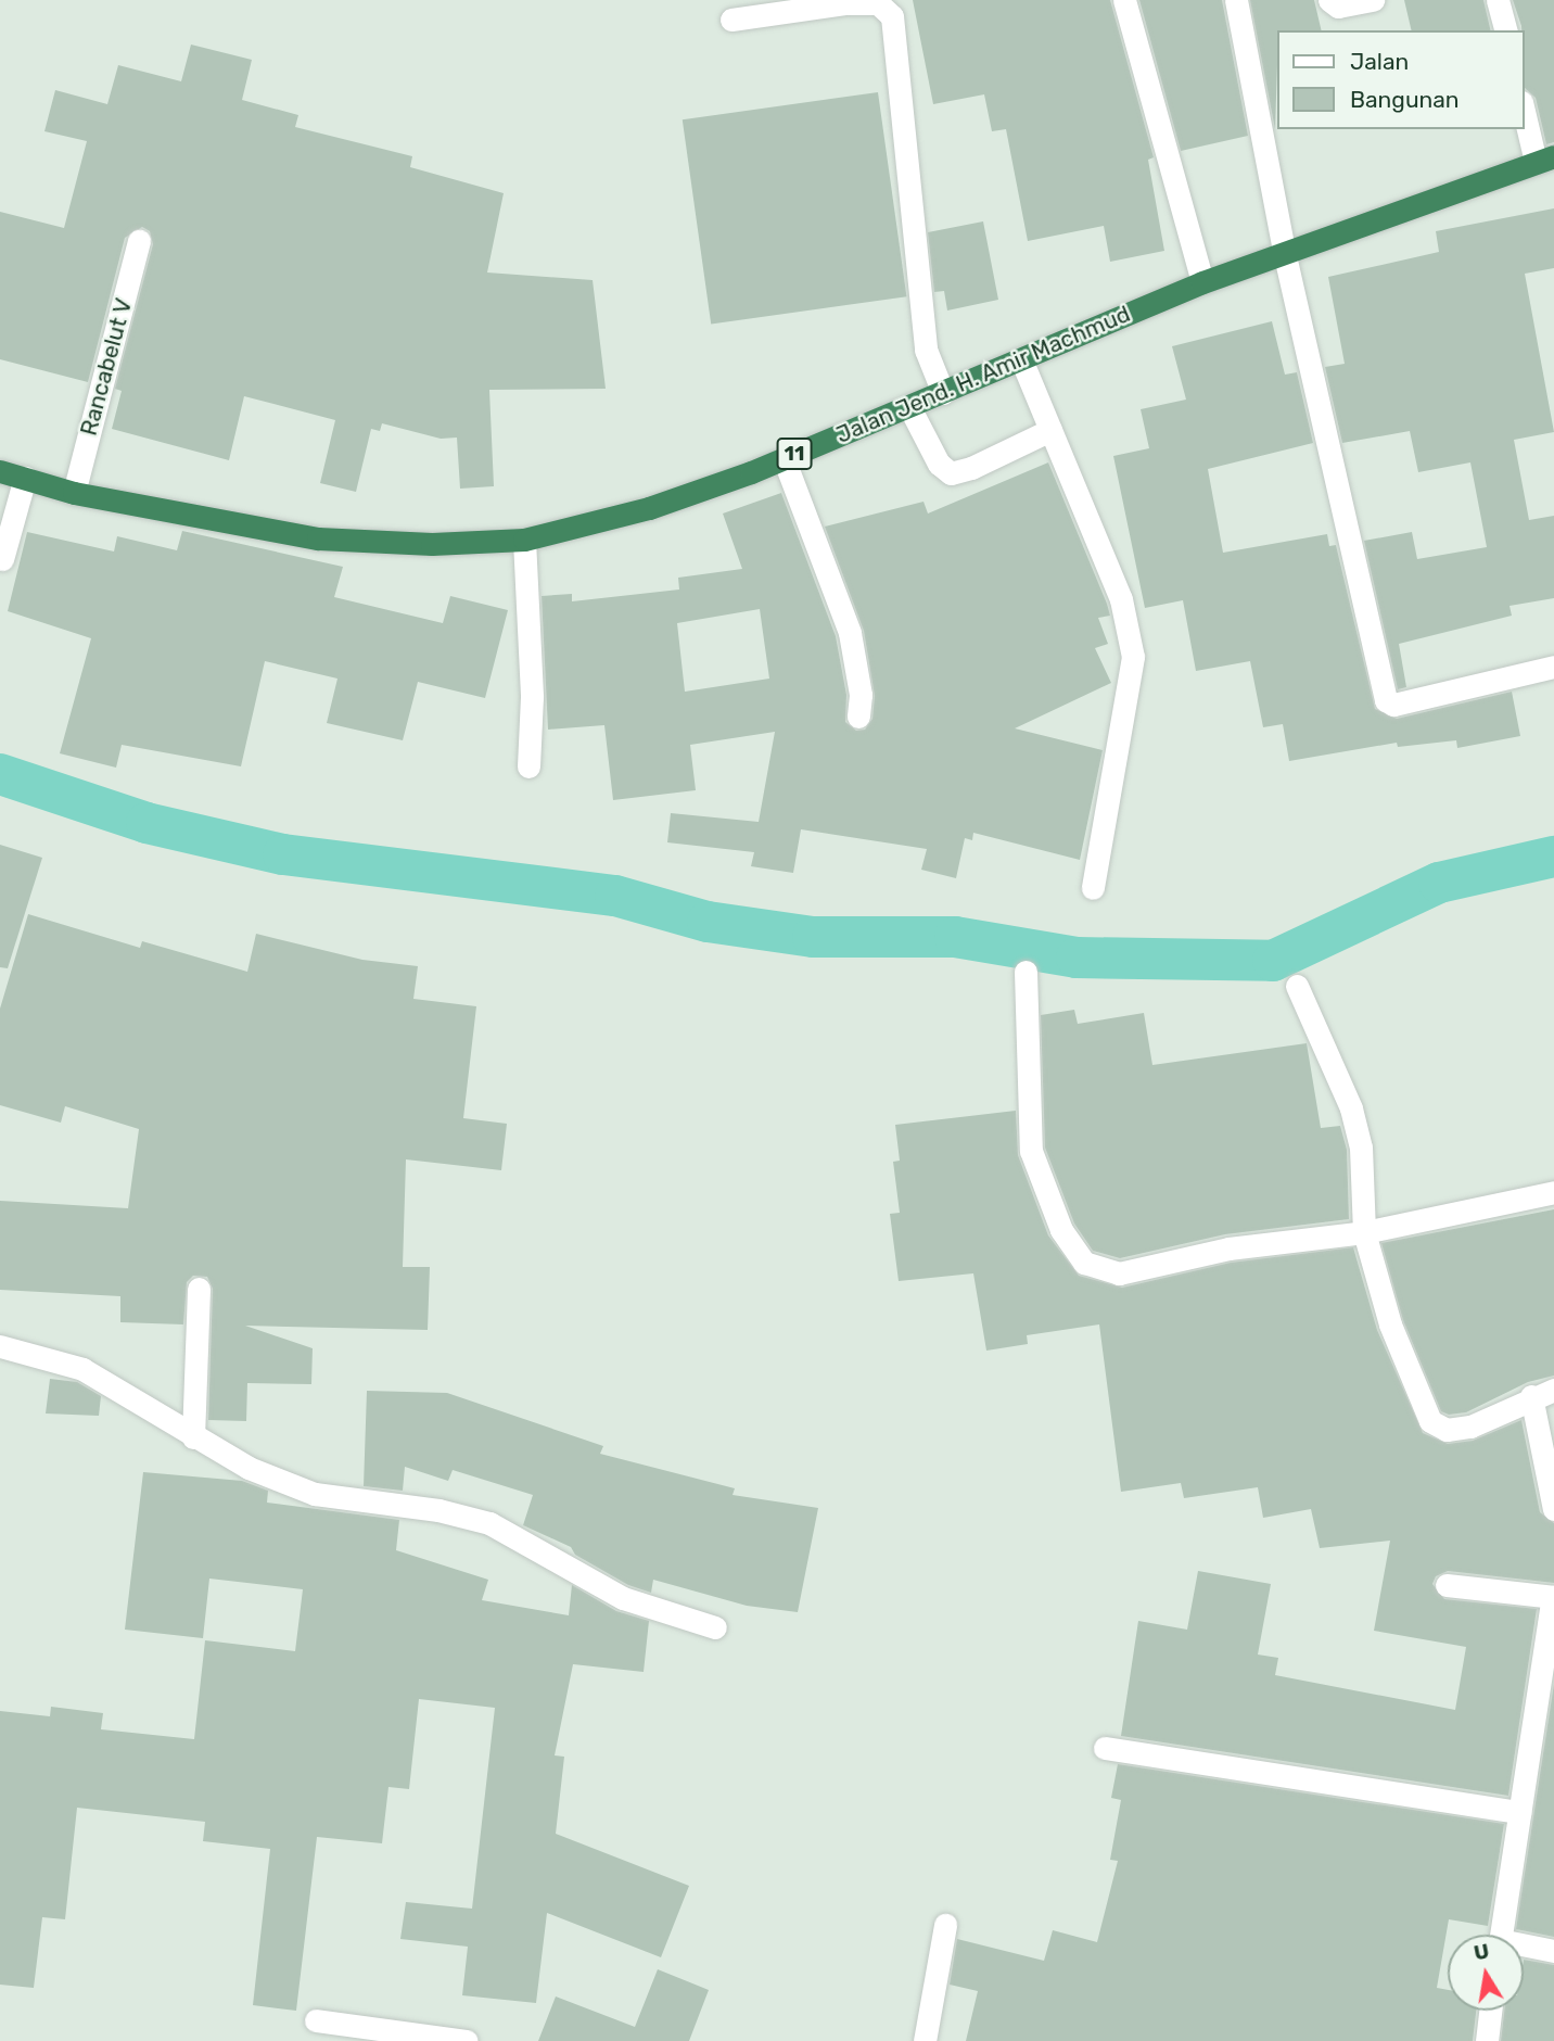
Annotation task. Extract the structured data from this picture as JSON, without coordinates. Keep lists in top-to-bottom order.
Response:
{
  "streets": {
    "highway": ["Jalan Jend. H. Amir Machmud", "11"],
    "street": ["Rancabelut V"]
  },
  "crossings": [
    ["Rancabelut V", "Jalan Jend. H. Amir Machmud"]
  ],
  "legend": ["Jalan", "Bangunan"],
  "north": "top"
}
